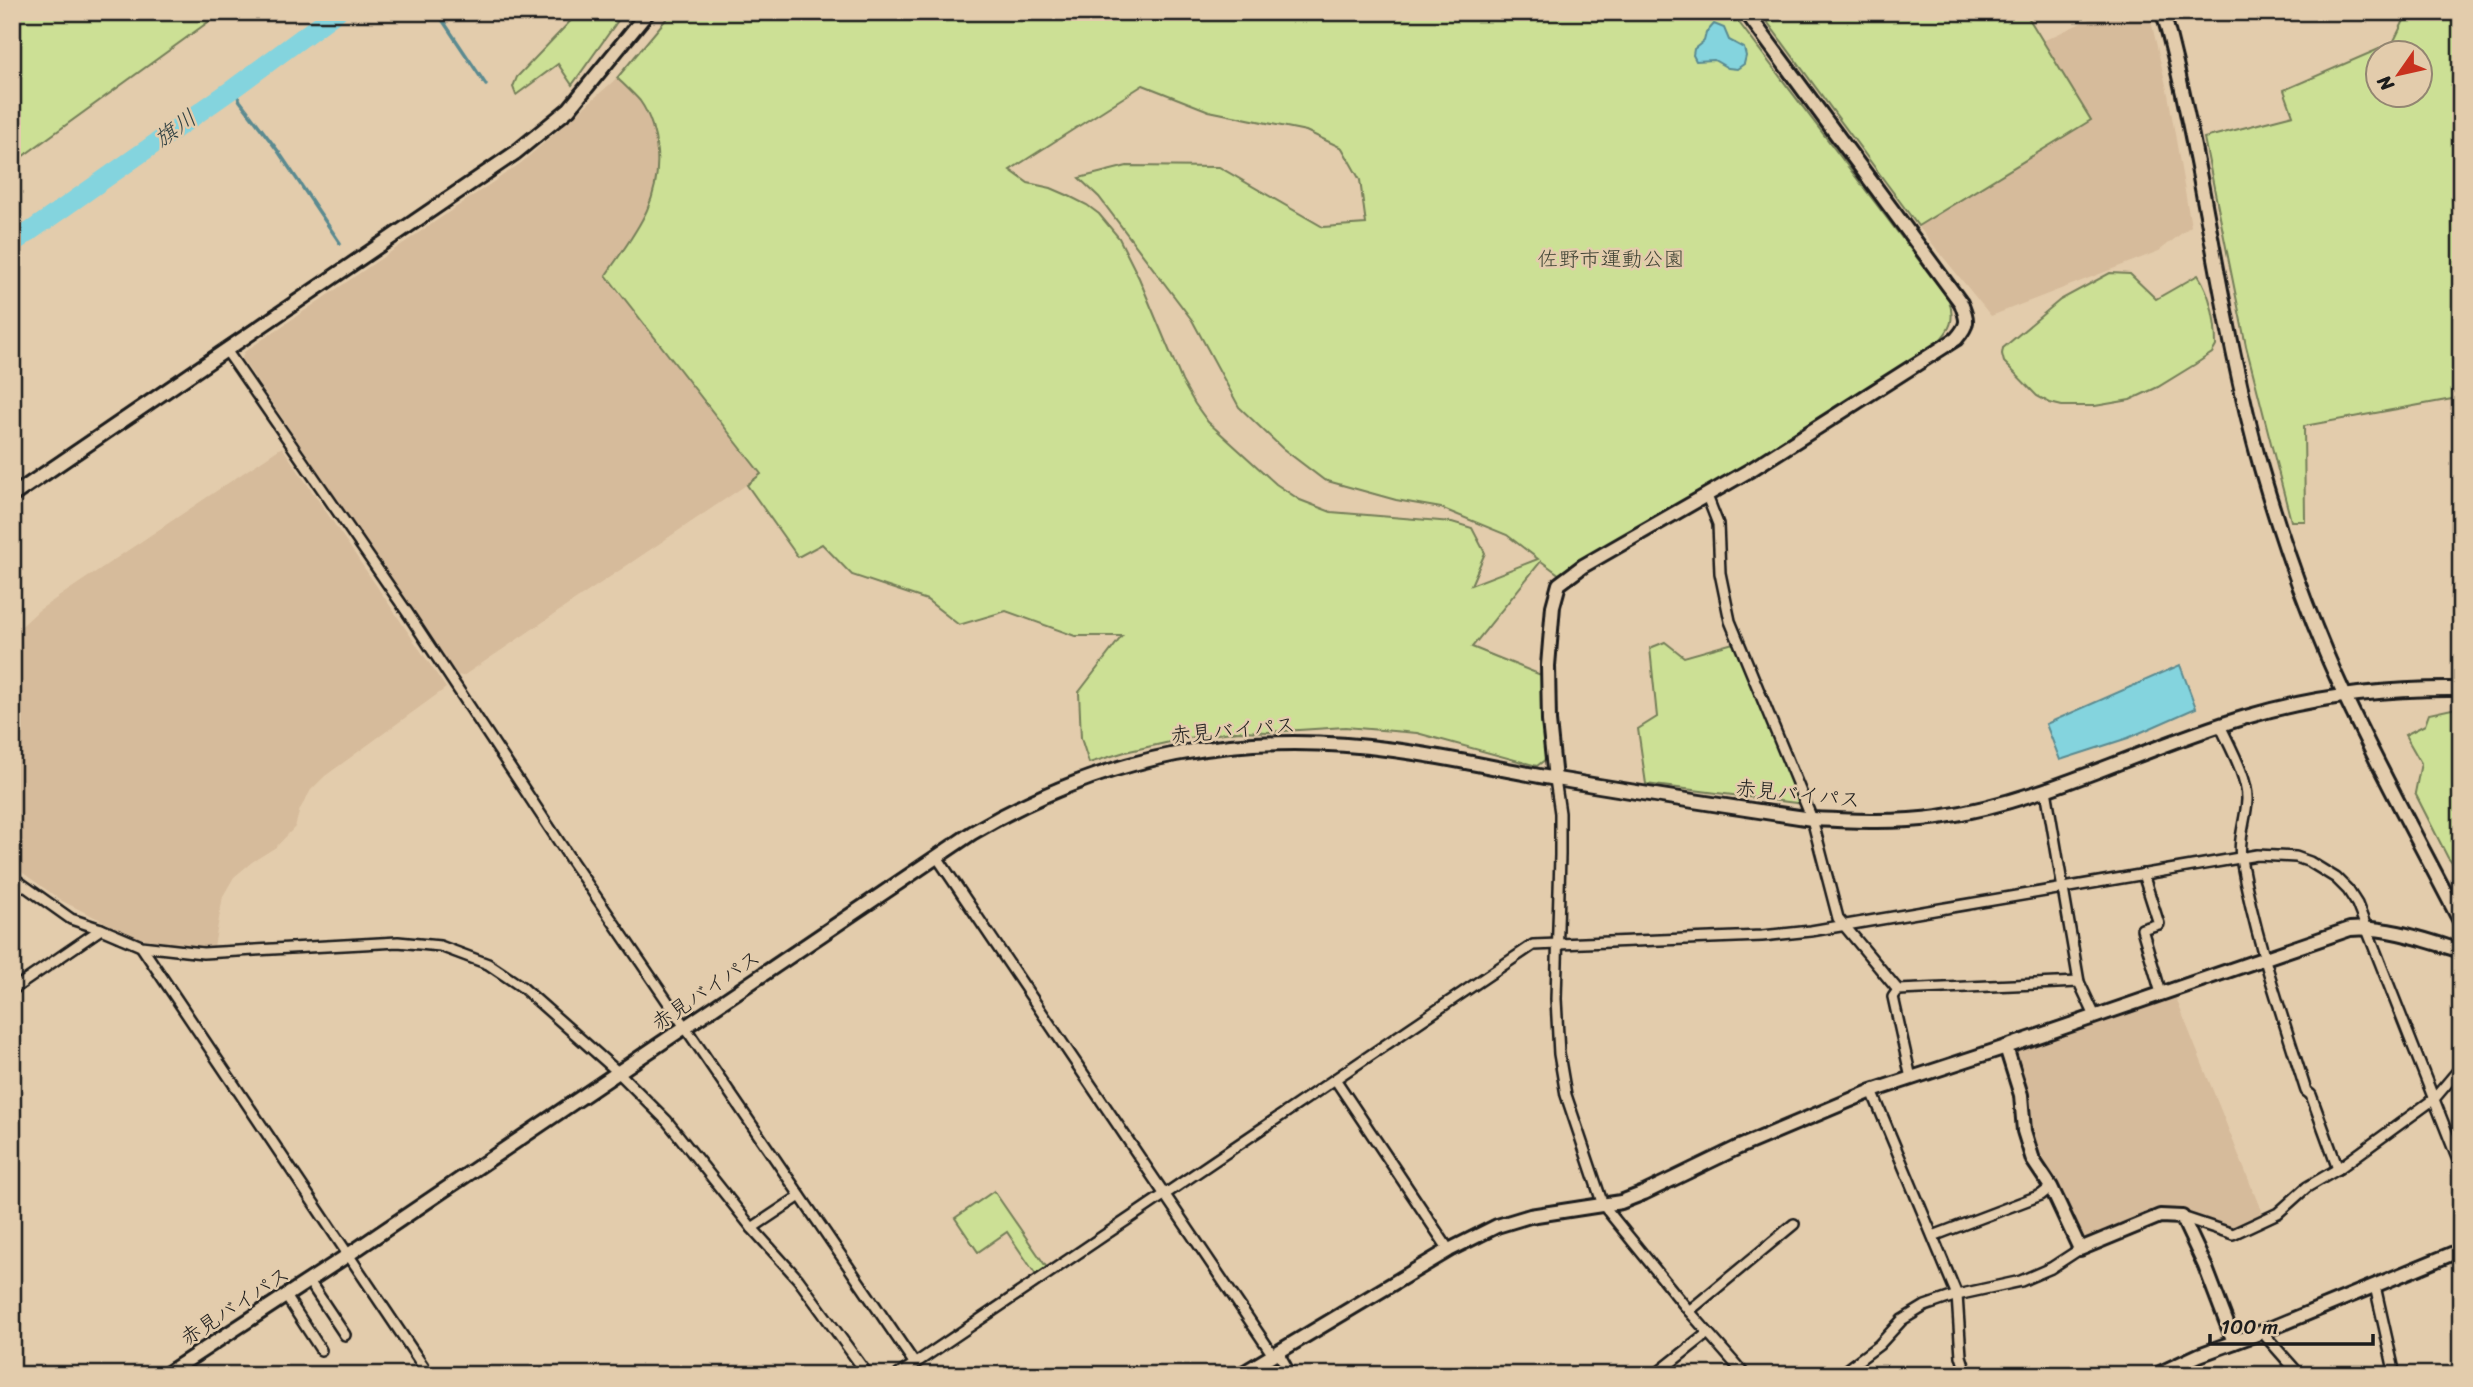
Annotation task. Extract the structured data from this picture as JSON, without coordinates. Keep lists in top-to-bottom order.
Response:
{
  "streets": {
    "street": ["赤見バイパス"]
  },
  "water": ["旗川"],
  "parks": ["佐野市運動公園"],
  "scale_bar": "100 m",
  "north": "bottom left"
}
